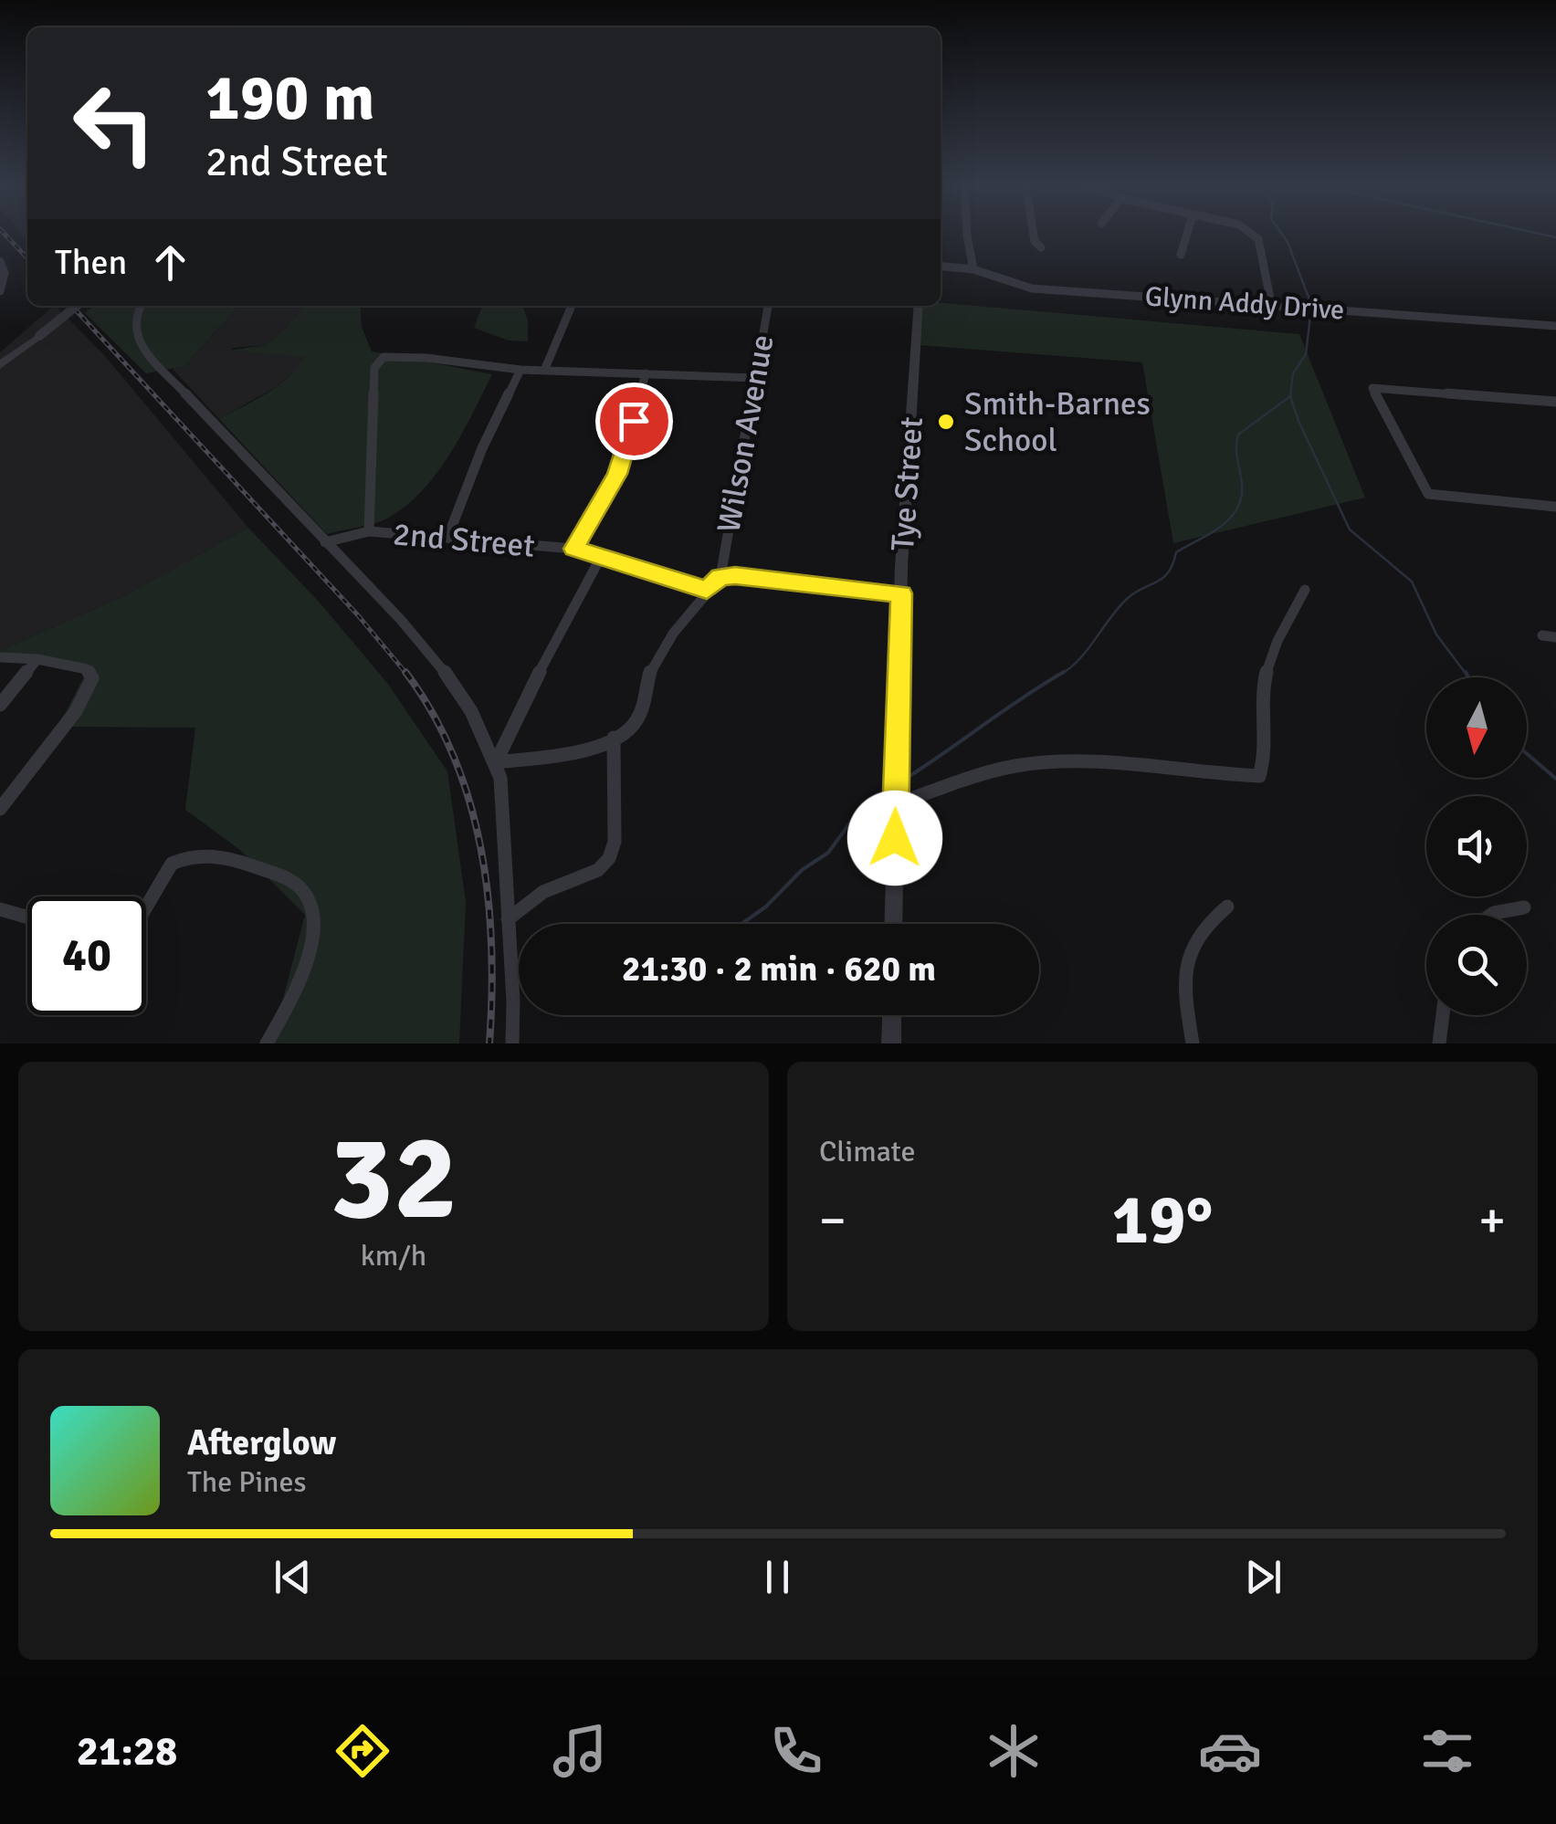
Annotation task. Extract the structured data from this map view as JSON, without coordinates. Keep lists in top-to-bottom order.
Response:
{
  "streets": {
    "street": [
      "Glynn Addy Drive",
      "Wilson Avenue",
      "Tye Street",
      "2nd Street"
    ]
  },
  "crossings": [
    ["Wilson Avenue", "2nd Street"]
  ],
  "places": ["Smith-Barnes School"],
  "north": "bottom",
  "page": {
    "turn": ["190 m", "2nd Street"],
    "then": "Then",
    "limit": "40",
    "trip": "21:30 · 2 min · 620 m",
    "tile": [
      ["32", "km/h"],
      "Climate"
    ],
    "heat": ["−", "19°", "+"],
    "song": ["Afterglow", "The Pines"],
    "tabs": "21:28"
  }
}
